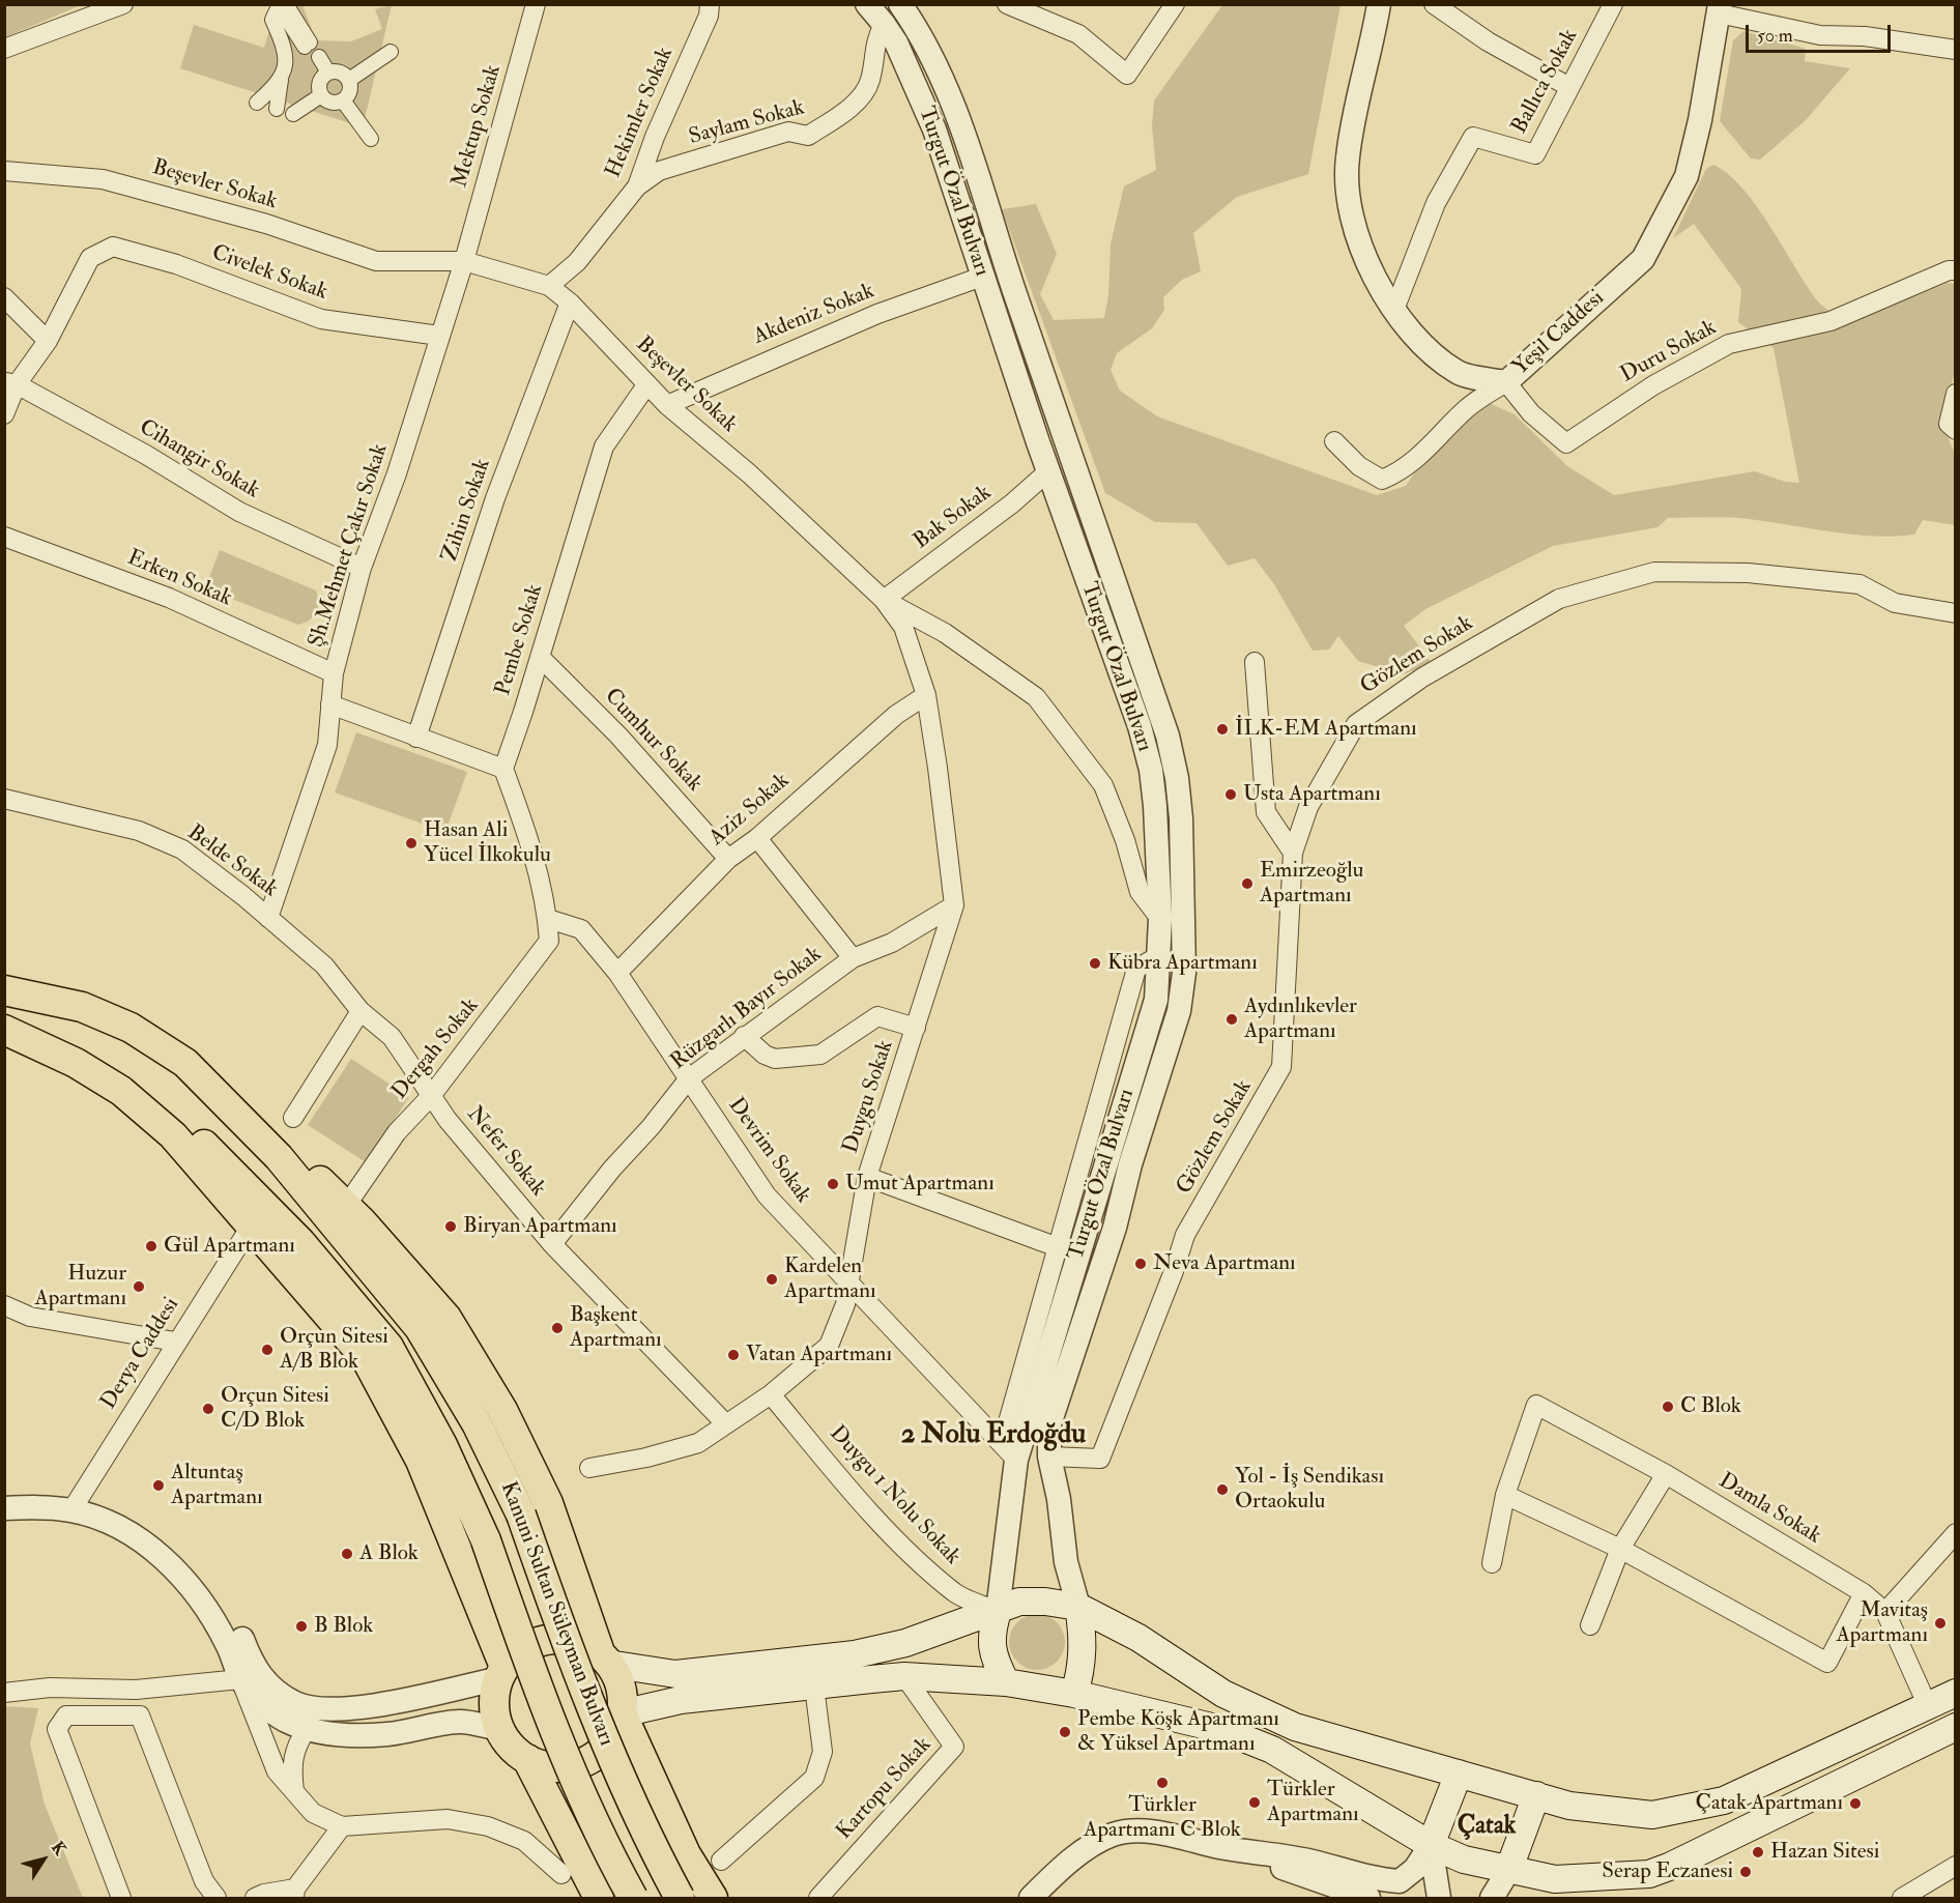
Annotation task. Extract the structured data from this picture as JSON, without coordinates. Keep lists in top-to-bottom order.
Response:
{
  "streets": {
    "main road": ["Kanuni Sultan Süleyman Bulvarı"],
    "street": [
      "Ballıca Sokak",
      "Hekimler Sokak",
      "Saylam Sokak",
      "Mektup Sokak",
      "Beşevler Sokak",
      "Turgut Özal Bulvarı",
      "Civelek Sokak",
      "Akdeniz Sokak",
      "Yeşil Caddesi",
      "Duru Sokak",
      "Cihangir Sokak",
      "Zihin Sokak",
      "Bak Sokak",
      "Şh.Mehmet Çakır Sokak",
      "Erken Sokak",
      "Pembe Sokak",
      "Gözlem Sokak",
      "Cumhur Sokak",
      "Aziz Sokak",
      "Belde Sokak",
      "Rüzgarlı Bayır Sokak",
      "Dergah Sokak",
      "Duygu Sokak",
      "Devrim Sokak",
      "Nefer Sokak",
      "Derya Caddesi",
      "Duygu 1 Nolu Sokak",
      "Damla Sokak",
      "Kartopu Sokak"
    ]
  },
  "crossings": [
    ["Ballıca Sokak", "Yeşil Caddesi"],
    ["Hekimler Sokak", "Saylam Sokak"],
    ["Hekimler Sokak", "Beşevler Sokak"],
    ["Saylam Sokak", "Turgut Özal Bulvarı"],
    ["Mektup Sokak", "Beşevler Sokak"],
    ["Mektup Sokak", "Şh.Mehmet Çakır Sokak"],
    ["Beşevler Sokak", "Turgut Özal Bulvarı"],
    ["Beşevler Sokak", "Akdeniz Sokak"],
    ["Beşevler Sokak", "Zihin Sokak"],
    ["Beşevler Sokak", "Bak Sokak"],
    ["Beşevler Sokak", "Şh.Mehmet Çakır Sokak"],
    ["Beşevler Sokak", "Pembe Sokak"],
    ["Beşevler Sokak", "Duygu Sokak"],
    ["Turgut Özal Bulvarı", "Akdeniz Sokak"],
    ["Turgut Özal Bulvarı", "Bak Sokak"],
    ["Turgut Özal Bulvarı", "Gözlem Sokak"],
    ["Turgut Özal Bulvarı", "Devrim Sokak"],
    ["Turgut Özal Bulvarı", "Duygu 1 Nolu Sokak"],
    ["Civelek Sokak", "Şh.Mehmet Çakır Sokak"],
    ["Yeşil Caddesi", "Duru Sokak"],
    ["Cihangir Sokak", "Şh.Mehmet Çakır Sokak"],
    ["Bak Sokak", "Duygu Sokak"],
    ["Şh.Mehmet Çakır Sokak", "Erken Sokak"],
    ["Şh.Mehmet Çakır Sokak", "Belde Sokak"],
    ["Pembe Sokak", "Cumhur Sokak"],
    ["Cumhur Sokak", "Aziz Sokak"],
    ["Aziz Sokak", "Duygu Sokak"],
    ["Aziz Sokak", "Devrim Sokak"],
    ["Belde Sokak", "Nefer Sokak"],
    ["Rüzgarlı Bayır Sokak", "Duygu Sokak"],
    ["Rüzgarlı Bayır Sokak", "Devrim Sokak"],
    ["Rüzgarlı Bayır Sokak", "Nefer Sokak"],
    ["Dergah Sokak", "Devrim Sokak"],
    ["Dergah Sokak", "Nefer Sokak"],
    ["Duygu Sokak", "Devrim Sokak"],
    ["Duygu Sokak", "Nefer Sokak"],
    ["Duygu Sokak", "Duygu 1 Nolu Sokak"]
  ],
  "districts": ["2 Nolu Erdoğdu", "Çatak"],
  "places": [
    "İLK-EM Apartmanı",
    "Usta Apartmanı",
    "Hasan Ali Yücel İlkokulu",
    "Emirzeoğlu Apartmanı",
    "Kübra Apartmanı",
    "Aydınlıkevler Apartmanı",
    "Umut Apartmanı",
    "Biryan Apartmanı",
    "Gül Apartmanı",
    "Neva Apartmanı",
    "Kardelen Apartmanı",
    "Huzur Apartmanı",
    "Başkent Apartmanı",
    "Orçun Sitesi A/B Blok",
    "Vatan Apartmanı",
    "C Blok",
    "Orçun Sitesi C/D Blok",
    "Altuntaş Apartmanı",
    "Yol - İş Sendikası Ortaokulu",
    "A Blok",
    "Mavitaş Apartmanı",
    "B Blok",
    "Pembe Köşk Apartmanı & Yüksel Apartmanı",
    "Türkler Apartmanı C Blok",
    "Türkler Apartmanı",
    "Çatak Apartmanı",
    "Hazan Sitesi",
    "Serap Eczanesi"
  ],
  "scale_bar": "50 m",
  "north": "top right"
}
